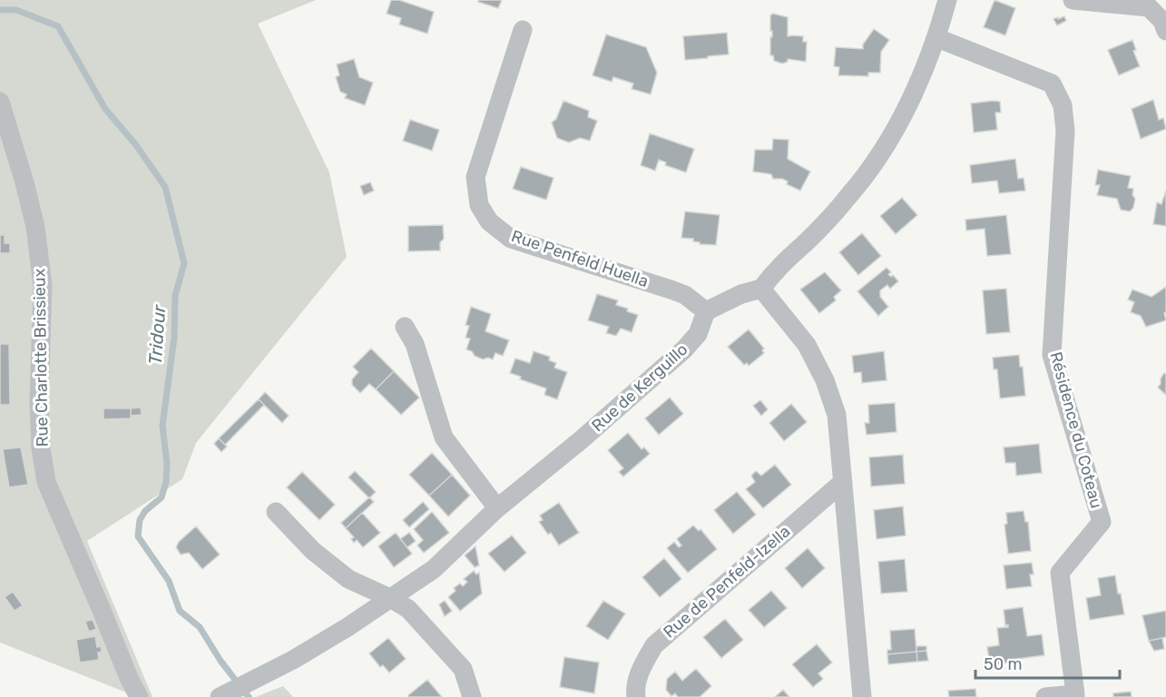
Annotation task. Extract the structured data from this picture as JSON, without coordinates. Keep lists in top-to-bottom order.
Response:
{
  "streets": {
    "street": [
      "Rue Penfeld Huella",
      "Rue Charlotte Brissieux",
      "Rue de Kerguillo",
      "Résidence du Coteau",
      "Rue de Penfeld-Izella"
    ]
  },
  "crossings": [
    ["Rue Penfeld Huella", "Rue de Kerguillo"]
  ],
  "water": ["Tridour"],
  "scale_bar": "50 m"
}
